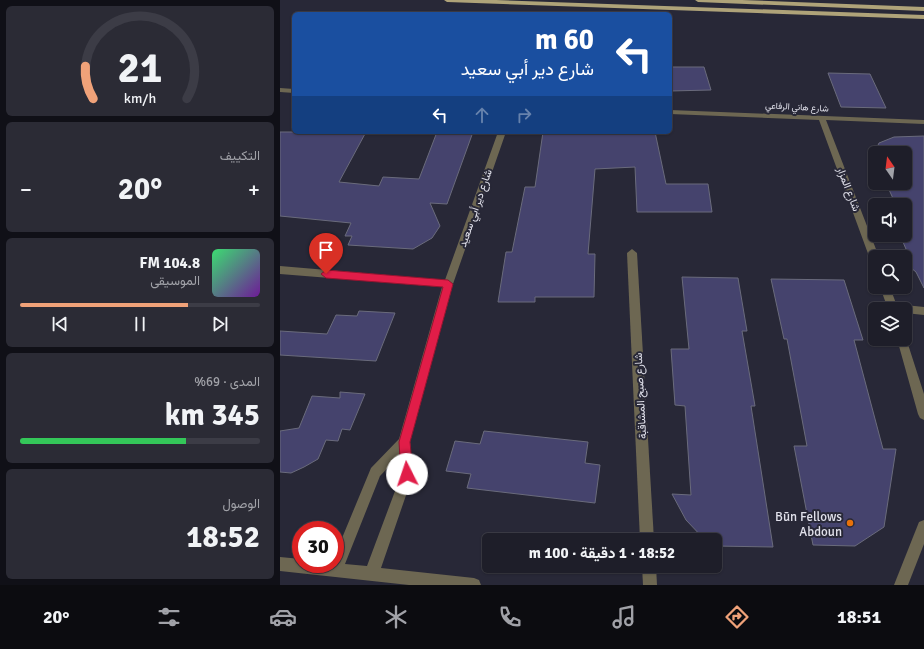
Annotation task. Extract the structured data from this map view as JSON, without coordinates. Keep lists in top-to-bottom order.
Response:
{
  "streets": {
    "street": [
      "شارع هاني الرفاعي",
      "شارع المزار",
      "شارع دير أبي سعيد",
      "شارع صبح المشاقبة"
    ]
  },
  "crossings": [
    ["شارع هاني الرفاعي", "شارع المزار"]
  ],
  "places": ["Būn Fellows Abdoun"],
  "north": "top",
  "page": {
    "turn": ["60 m", "شارع دير أبي سعيد"],
    "tile": [
      "التكييف",
      ["المدى · 69%", "345 km"],
      ["الوصول", "18:52"]
    ],
    "heat": ["−", "20°", "+"],
    "song": ["104.8 FM", "الموسيقى"],
    "limit": "30",
    "trip": "18:52 · 1 دقيقة · 100 m",
    "tabs": ["18:51", "20°"],
    "gauge": ["21", "km/h"]
  }
}
